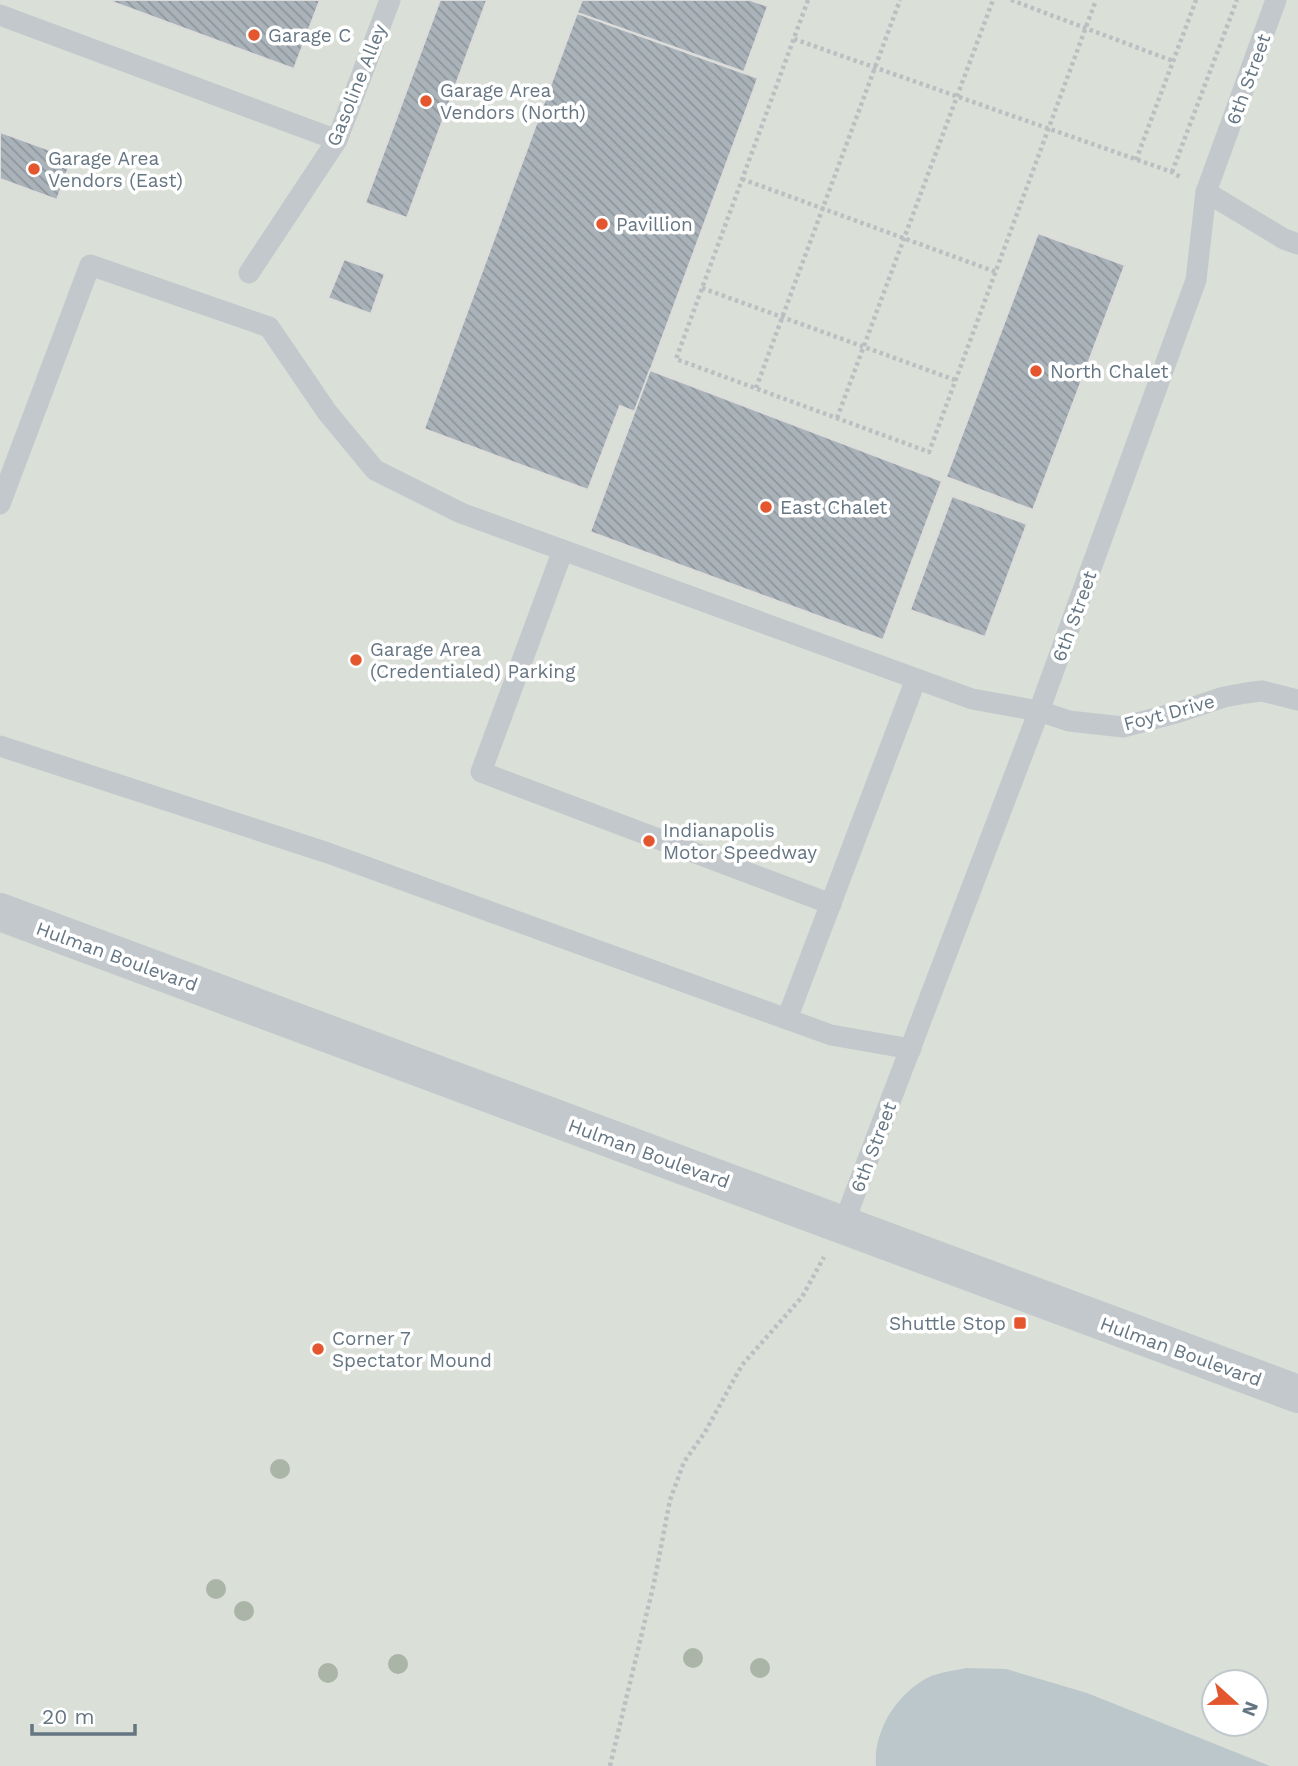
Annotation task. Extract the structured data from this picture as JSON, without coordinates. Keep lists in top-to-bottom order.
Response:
{
  "streets": {
    "street": ["Hulman Boulevard"],
    "lane": ["6th Street", "Gasoline Alley", "Foyt Drive"]
  },
  "crossings": [
    ["6th Street", "Foyt Drive"],
    ["6th Street", "Hulman Boulevard"]
  ],
  "places": {
    "other": [
      "Garage C",
      "Garage Area Vendors (North)",
      "Garage Area Vendors (East)",
      "Pavillion",
      "North Chalet",
      "East Chalet",
      "Garage Area (Credentialed) Parking",
      "Indianapolis Motor Speedway",
      "Corner 7 Spectator Mound"
    ],
    "transit": ["Shuttle Stop"]
  },
  "scale_bar": "20 m",
  "north": "right"
}
